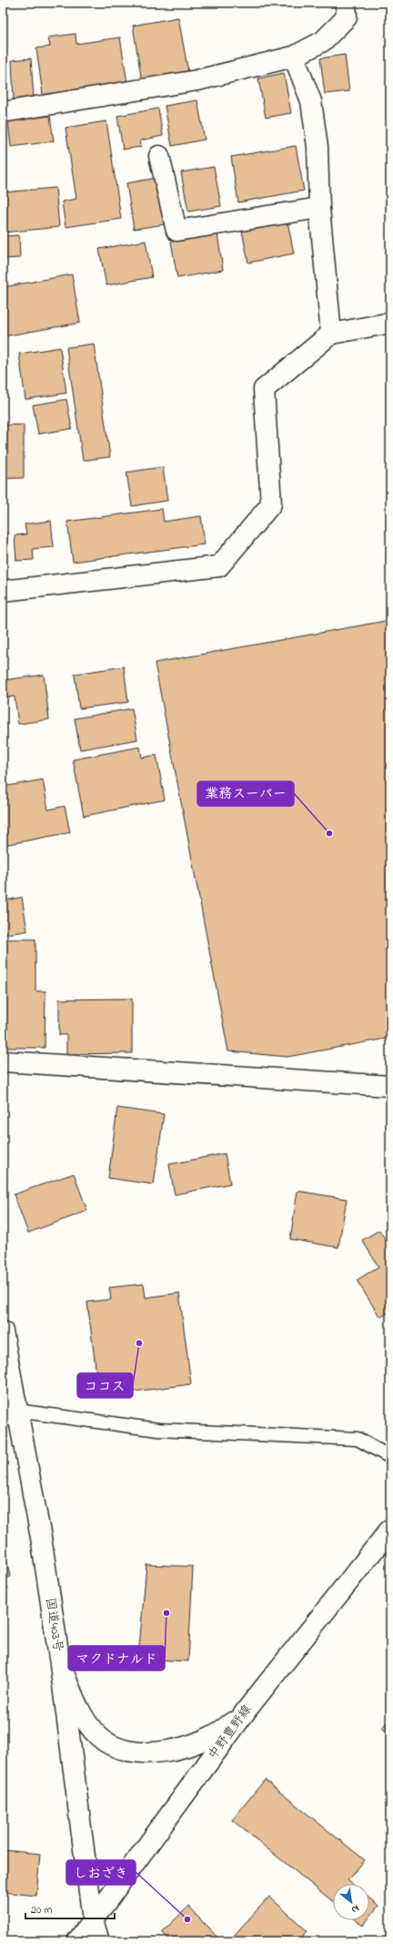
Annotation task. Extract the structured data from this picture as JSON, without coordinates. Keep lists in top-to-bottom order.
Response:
{
  "streets": {
    "main road": ["国道403号", "中野豊野線"]
  },
  "crossings": [
    ["国道403号", "中野豊野線"]
  ],
  "places": [
    "業務スーパー",
    "ココス",
    "マクドナルド",
    "しおざき"
  ],
  "scale_bar": "20 m",
  "north": "bottom right"
}
